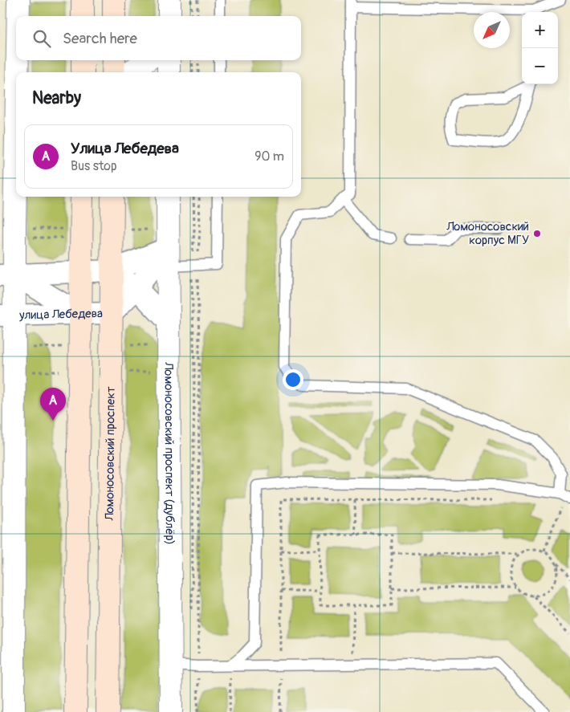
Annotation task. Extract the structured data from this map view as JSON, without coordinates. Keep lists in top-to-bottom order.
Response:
{
  "streets": {
    "main road": ["Ломоносовский проспект"],
    "street": ["улица Лебедева", "Ломоносовский проспект (дублёр)"]
  },
  "crossings": [
    ["улица Лебедева", "Ломоносовский проспект"],
    ["улица Лебедева", "Ломоносовский проспект (дублёр)"]
  ],
  "places": ["Ломоносовский корпус МГУ"],
  "north": "bottom left",
  "page": {
    "map_buttons": ["+", "−"],
    "search": "Search here",
    "heading": "Nearby",
    "list": [
      {
        "mark": "A",
        "name": "Улица Лебедева",
        "note": "Bus stop",
        "value": "90 m"
      }
    ],
    "pins": "A"
  }
}
